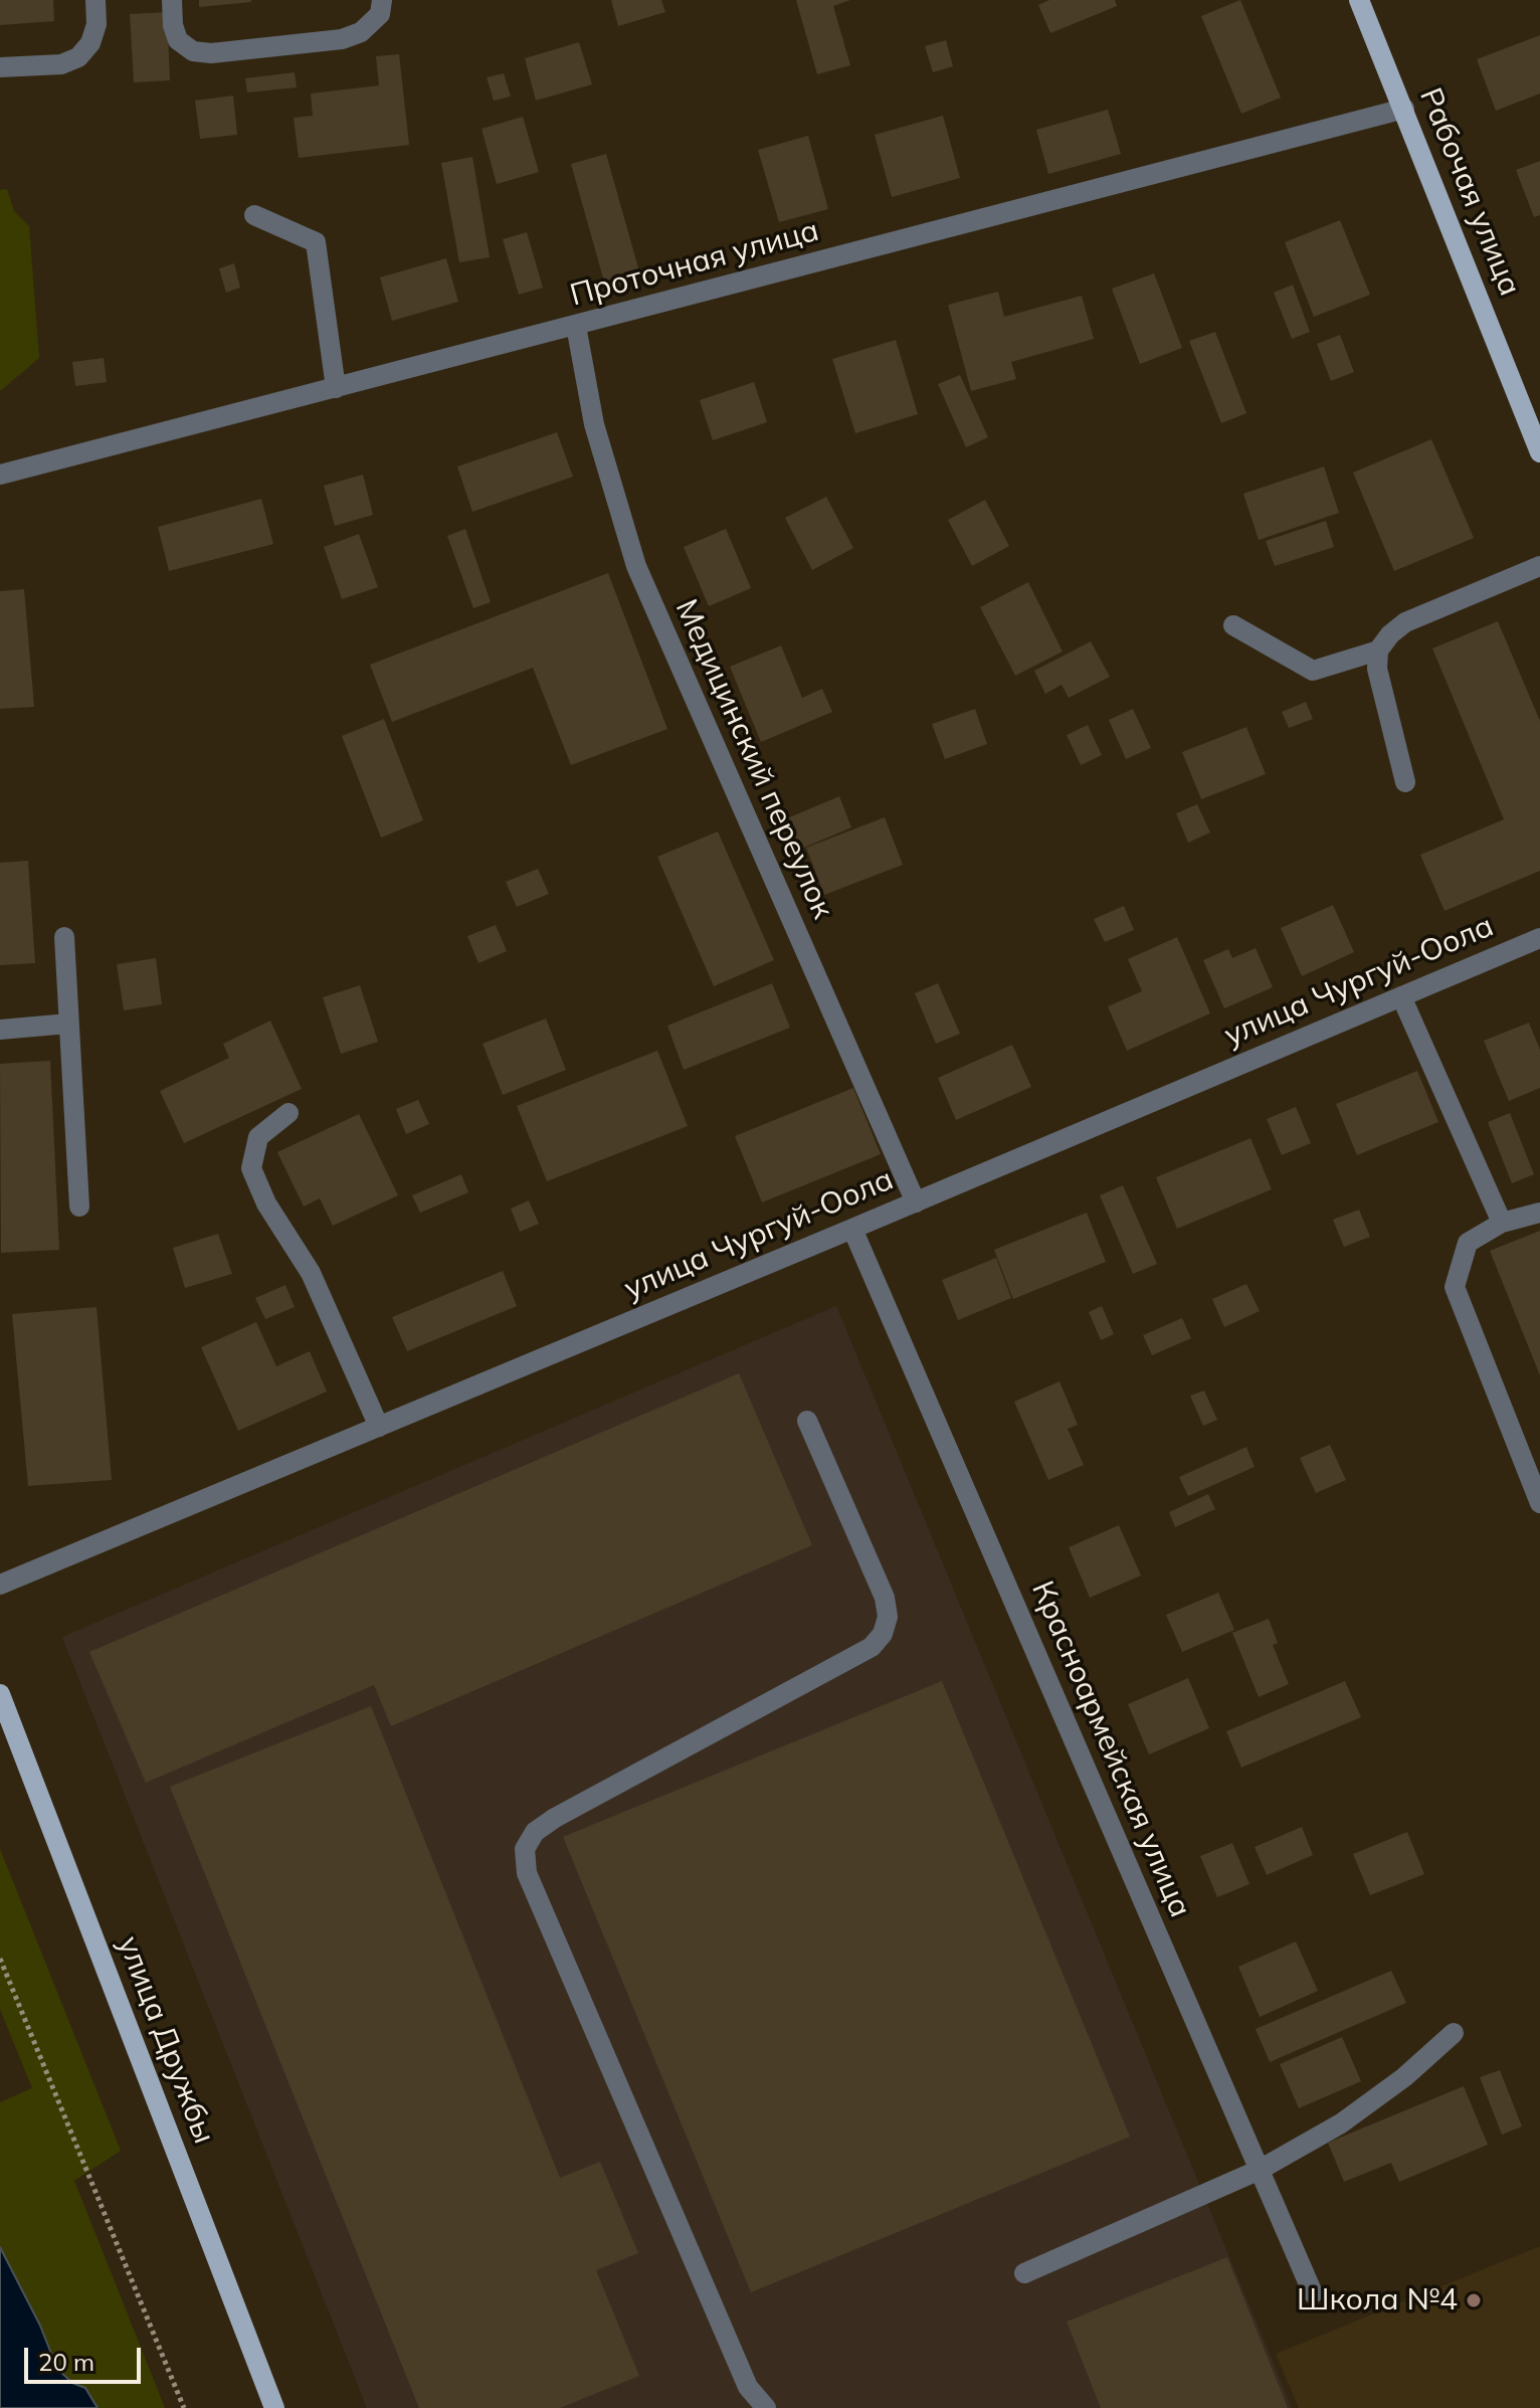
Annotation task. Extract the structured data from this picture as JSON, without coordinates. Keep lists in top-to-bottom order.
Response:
{
  "streets": {
    "main road": ["Рабочая улица", "улица Дружбы"],
    "street": [
      "Проточная улица",
      "Медицинский переулок",
      "улица Чургуй-Оола",
      "Красноармейская улица"
    ]
  },
  "crossings": [
    ["Рабочая улица", "Проточная улица"],
    ["Проточная улица", "Медицинский переулок"],
    ["Медицинский переулок", "улица Чургуй-Оола"],
    ["улица Чургуй-Оола", "Красноармейская улица"]
  ],
  "places": ["Школа №4"],
  "scale_bar": "20 m"
}
